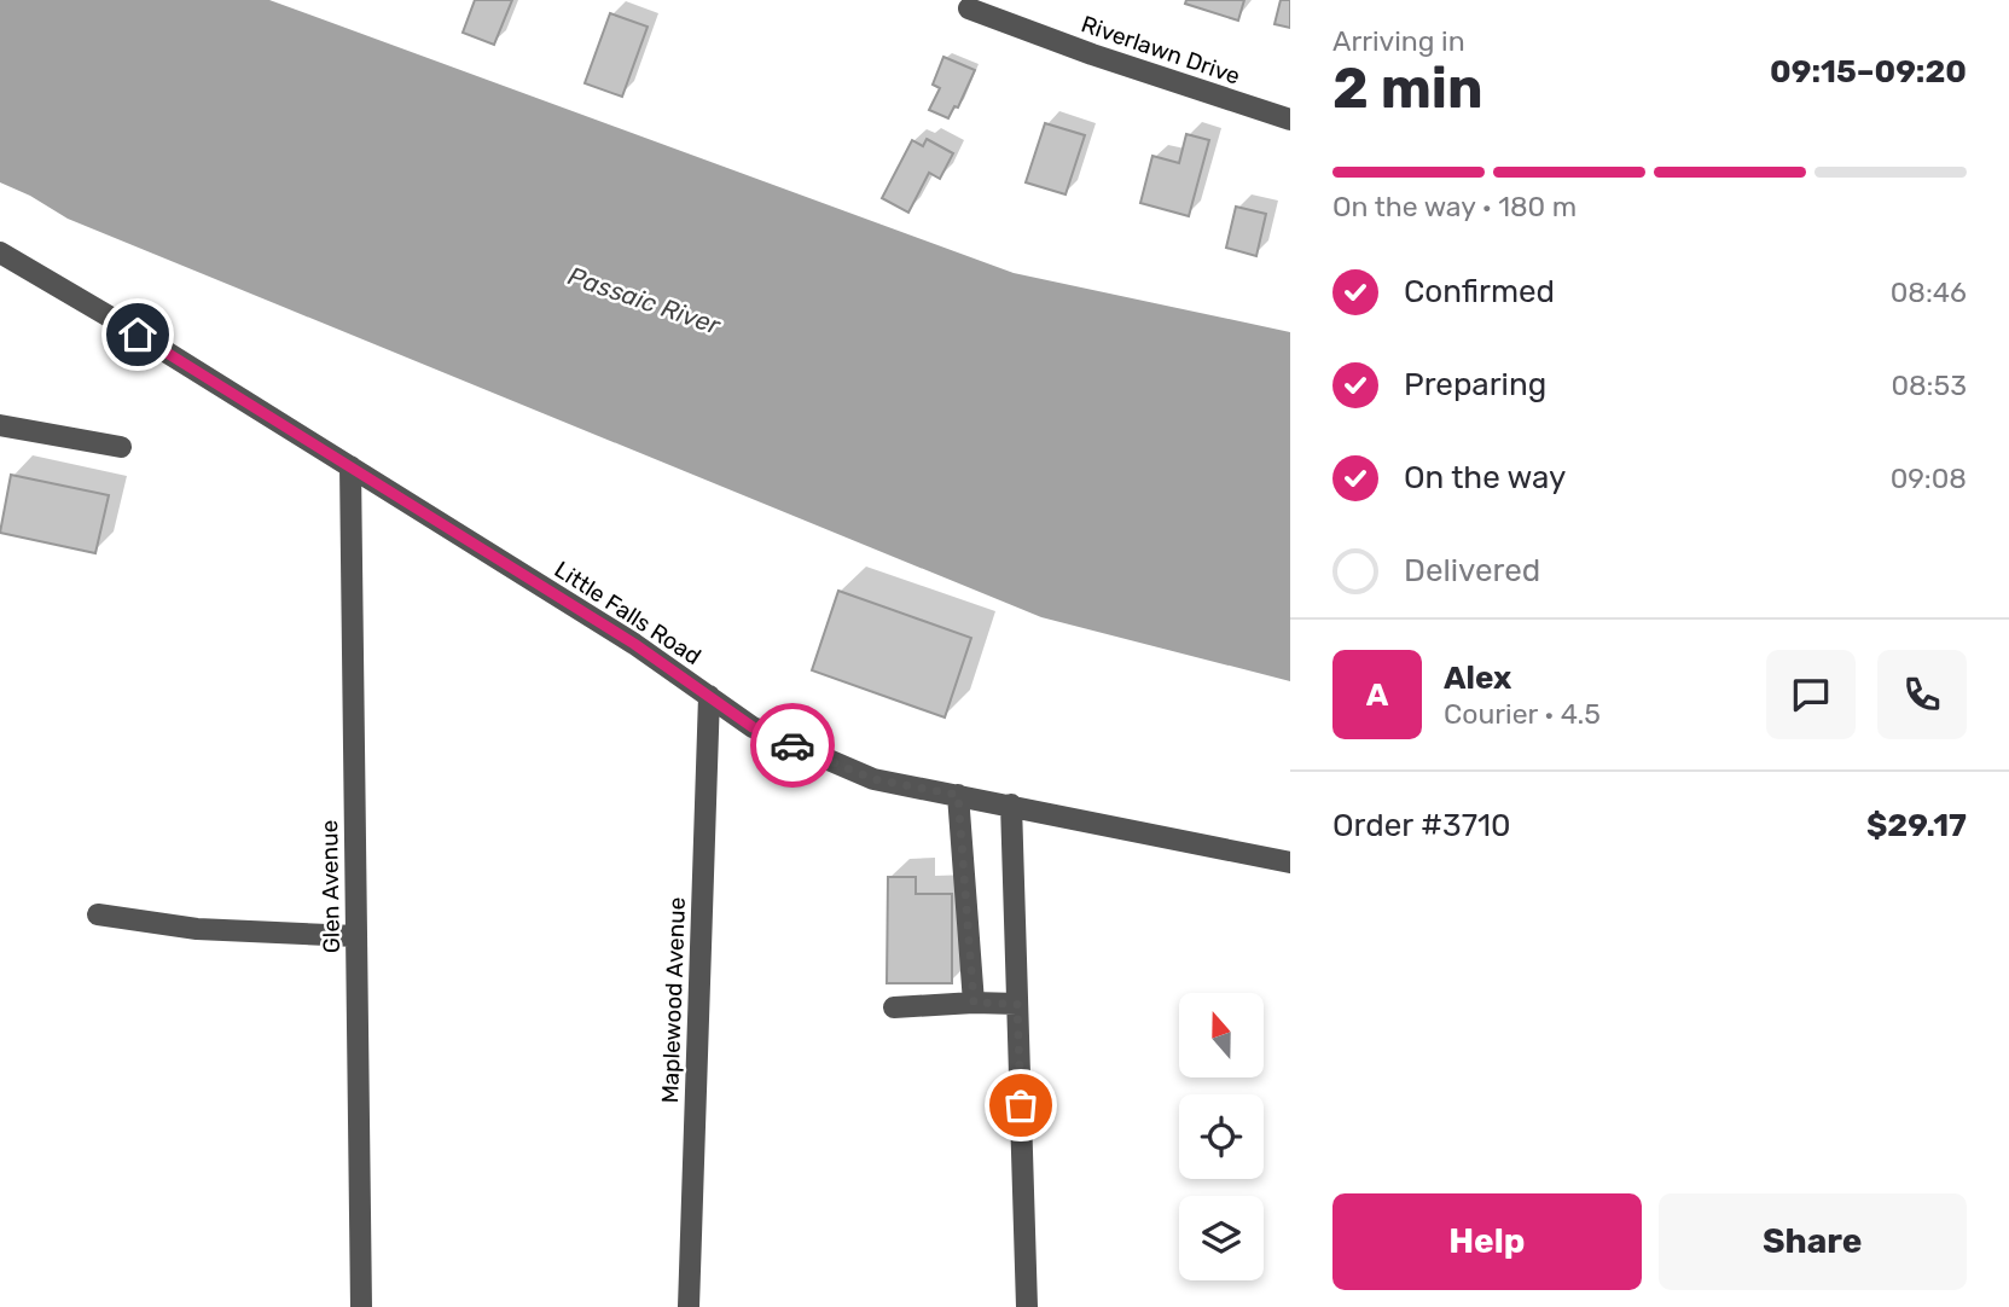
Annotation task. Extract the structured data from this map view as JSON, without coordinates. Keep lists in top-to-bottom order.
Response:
{
  "streets": {
    "street": [
      "Riverlawn Drive",
      "Little Falls Road",
      "Glen Avenue",
      "Maplewood Avenue"
    ]
  },
  "crossings": [
    ["Little Falls Road", "Glen Avenue"],
    ["Little Falls Road", "Maplewood Avenue"]
  ],
  "water": ["Passaic River"],
  "north": "top",
  "page": {
    "heading": ["2 min", "Arriving in", "09:15–09:20"],
    "panel": [
      "Alex",
      "Courier · 4.5",
      "Order #3710",
      "$29.17"
    ],
    "bar": "On the way · 180 m",
    "list": [
      ["Confirmed", "08:46"],
      ["Preparing", "08:53"],
      ["On the way", "09:08"],
      "Delivered"
    ],
    "round": "A",
    "buttons": ["Help", "Share"]
  }
}
